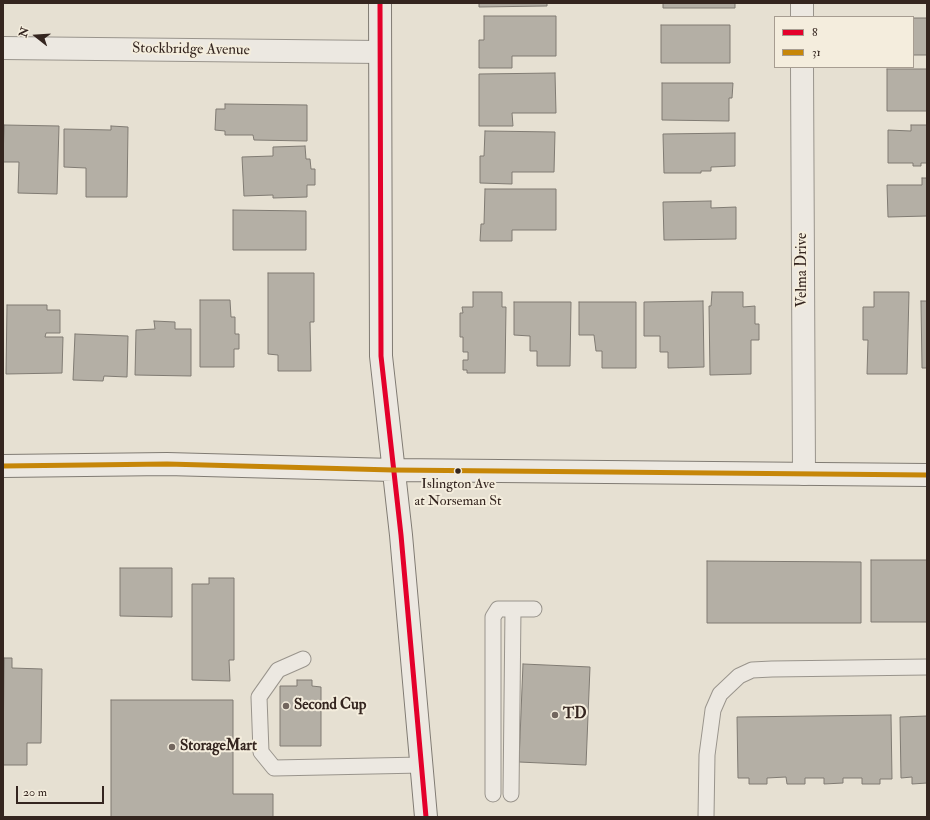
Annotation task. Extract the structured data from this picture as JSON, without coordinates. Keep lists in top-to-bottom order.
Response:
{
  "streets": {
    "street": ["Stockbridge Avenue", "Velma Drive"]
  },
  "places": [
    "Islington Ave at Norseman St",
    "Second Cup",
    "TD",
    "StorageMart"
  ],
  "lines": ["transit line 8", "transit line 31"],
  "legend": ["8", "31"],
  "scale_bar": "20 m",
  "north": "left"
}
